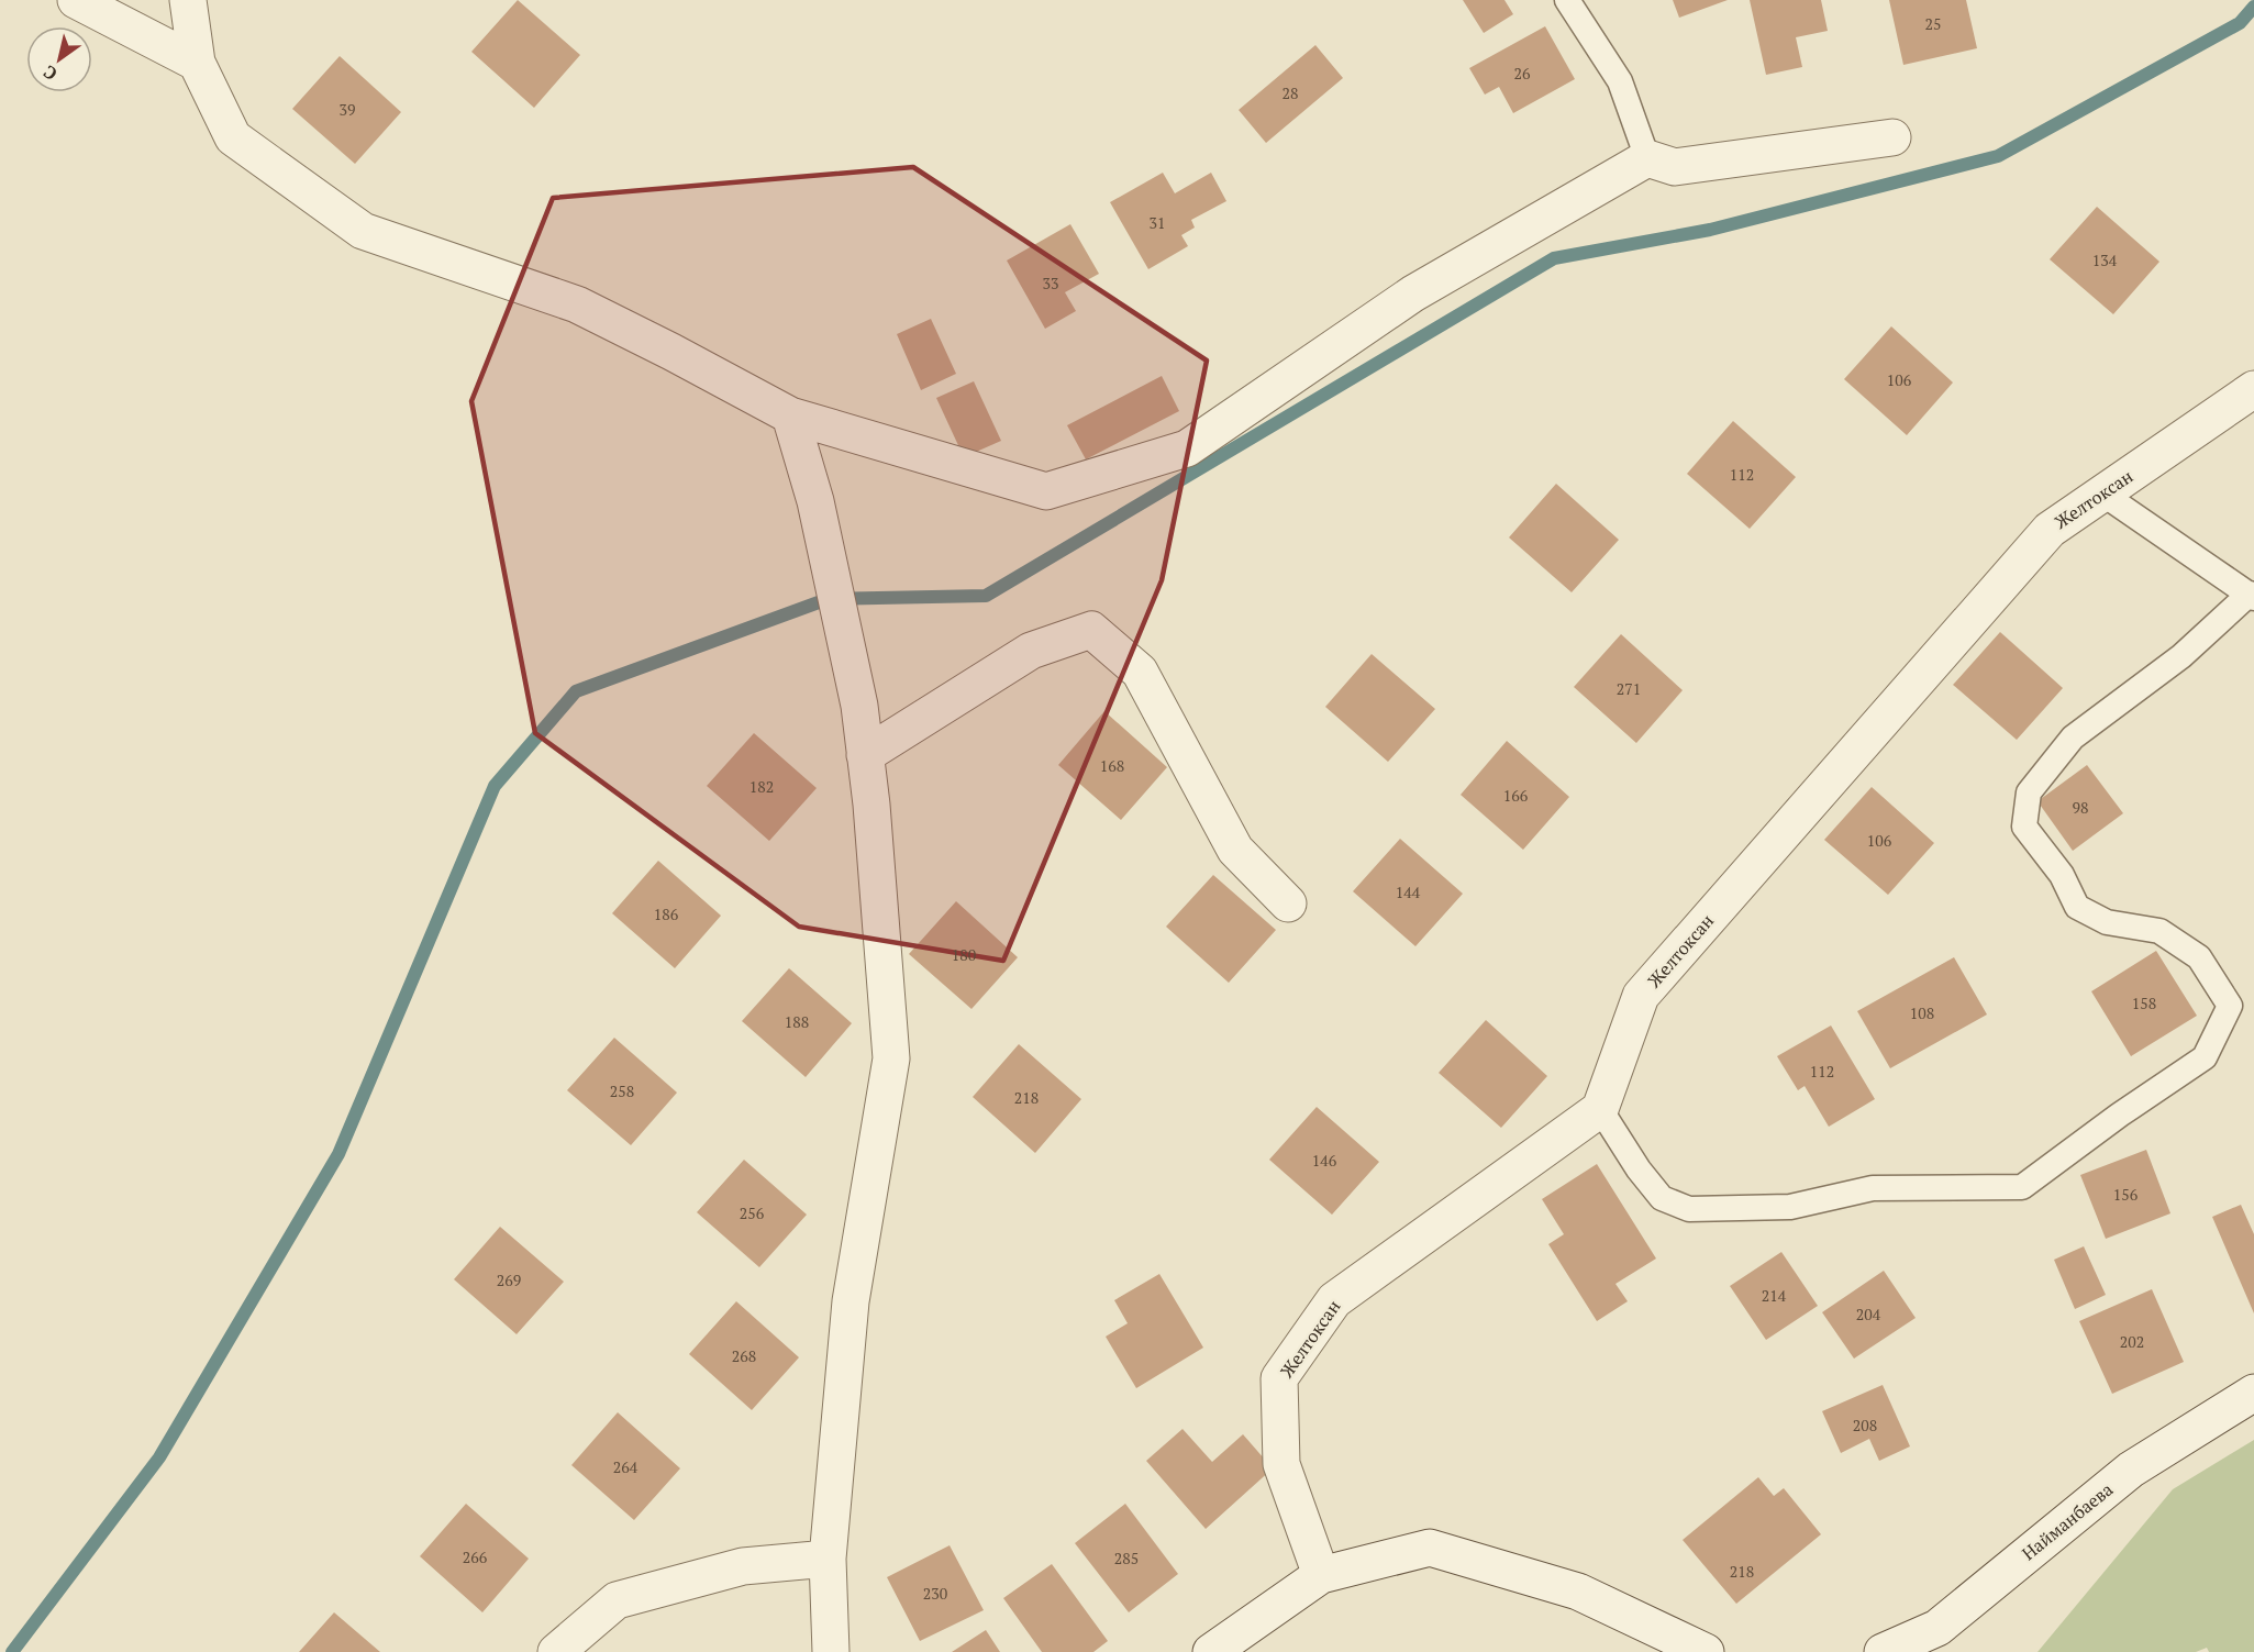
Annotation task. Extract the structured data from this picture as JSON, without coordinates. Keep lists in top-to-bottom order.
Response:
{
  "streets": {
    "street": ["Желтоксан", "Найманбаева"]
  },
  "house_numbers": [
    "25",
    "26",
    "28",
    "39",
    "31",
    "134",
    "33",
    "106",
    "112",
    "271",
    "168",
    "182",
    "166",
    "98",
    "106",
    "144",
    "186",
    "180",
    "158",
    "108",
    "188",
    "112",
    "258",
    "218",
    "146",
    "156",
    "256",
    "269",
    "214",
    "204",
    "202",
    "268",
    "208",
    "264",
    "266",
    "285",
    "218",
    "230"
  ],
  "north": "bottom left"
}
